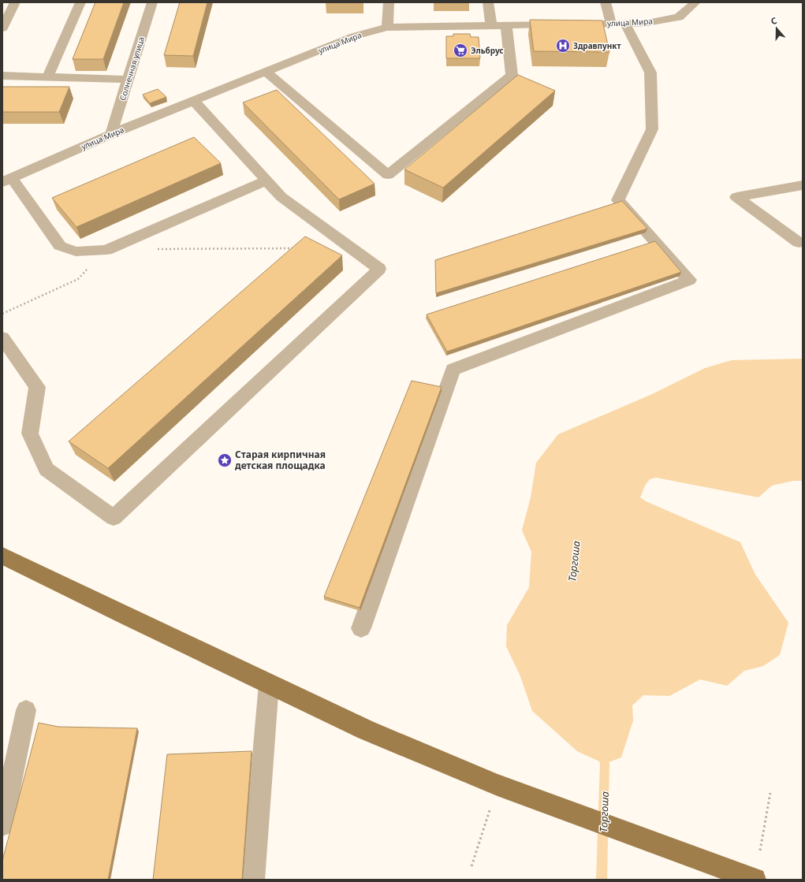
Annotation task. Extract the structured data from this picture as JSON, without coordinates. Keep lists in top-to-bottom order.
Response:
{
  "streets": {
    "street": ["улица Мира", "Солнечная улица"]
  },
  "crossings": [
    ["улица Мира", "Солнечная улица"]
  ],
  "water": ["Торгоша"],
  "places": {
    "hospital": ["Здравпункт"],
    "supermarket": ["Эльбрус"],
    "place": ["Старая кирпичная детская площадка"]
  },
  "north": "top"
}
